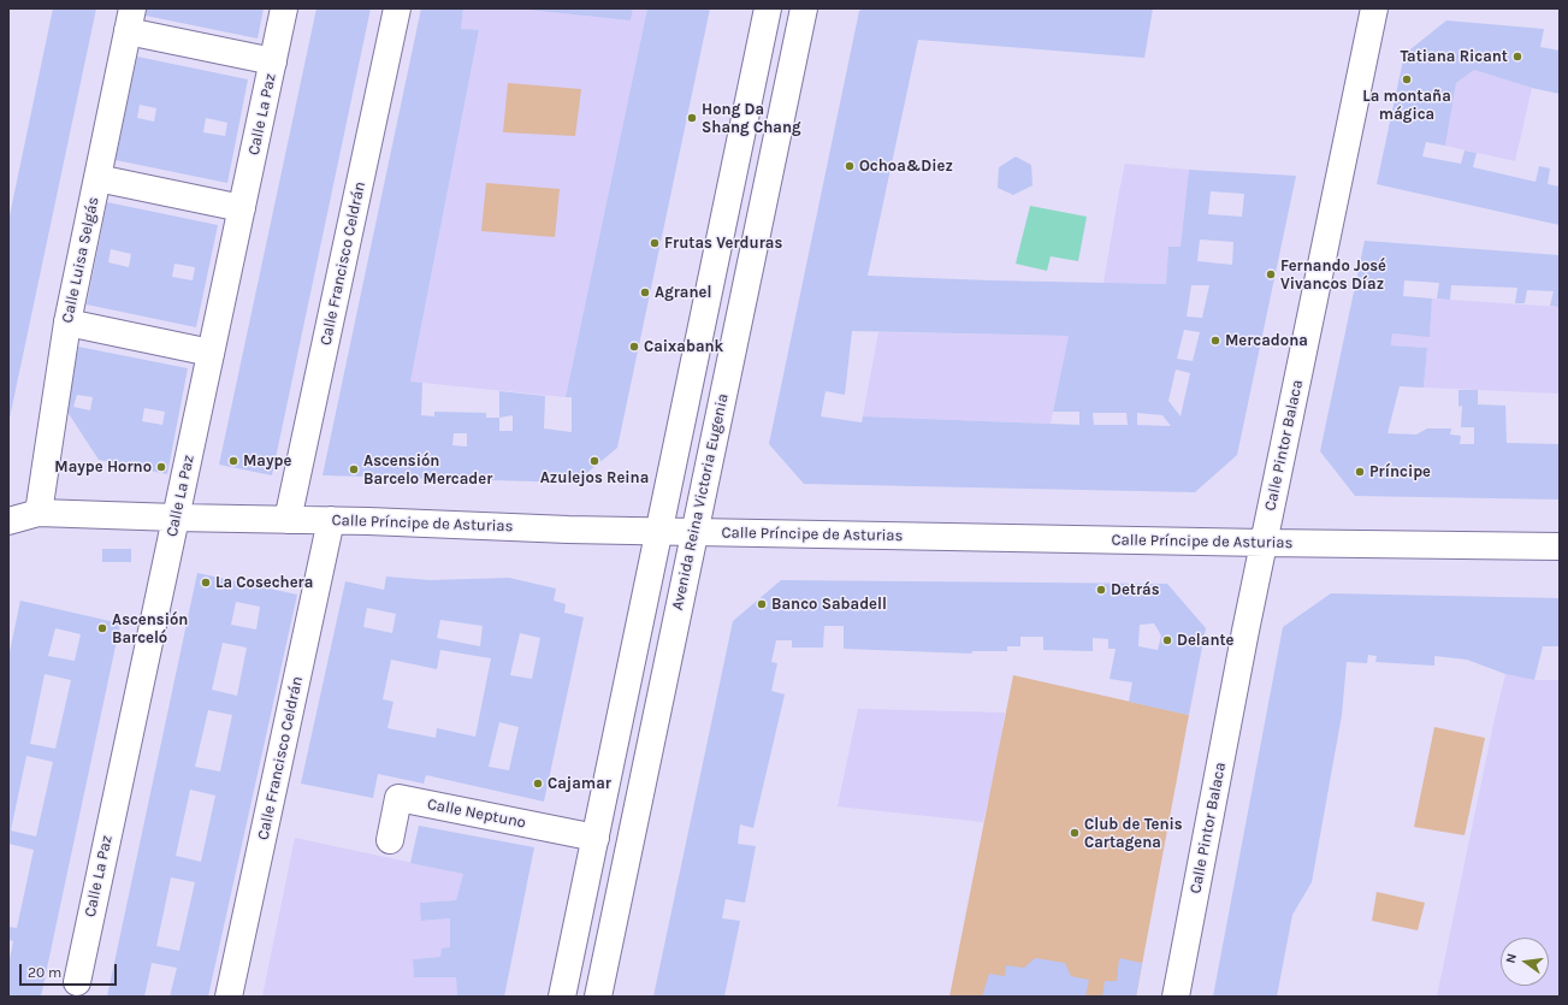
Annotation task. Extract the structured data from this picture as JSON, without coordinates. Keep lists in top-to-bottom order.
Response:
{
  "streets": {
    "street": [
      "Calle La Paz",
      "Calle Luisa Selgás",
      "Calle Francisco Celdrán",
      "Calle Pintor Balaca",
      "Avenida Reina Victoria Eugenia",
      "Calle Príncipe de Asturias",
      "Calle Neptuno"
    ]
  },
  "crossings": [
    ["Calle La Paz", "Calle Príncipe de Asturias"],
    ["Calle Luisa Selgás", "Calle Príncipe de Asturias"],
    ["Calle Francisco Celdrán", "Calle Príncipe de Asturias"],
    ["Calle Pintor Balaca", "Calle Príncipe de Asturias"],
    ["Avenida Reina Victoria Eugenia", "Calle Príncipe de Asturias"]
  ],
  "places": [
    "Tatiana Ricant",
    "La montaña mágica",
    "Hong Da Shang Chang",
    "Ochoa&Diez",
    "Frutas Verduras",
    "Fernando José Vivancos Díaz",
    "Agranel",
    "Mercadona",
    "Caixabank",
    "Maype",
    "Azulejos Reina",
    "Maype Horno",
    "Ascensión Barcelo Mercader",
    "Príncipe",
    "La Cosechera",
    "Detrás",
    "Banco Sabadell",
    "Ascensión Barceló",
    "Delante",
    "Cajamar",
    "Club de Tenis Cartagena"
  ],
  "scale_bar": "20 m",
  "north": "left"
}
